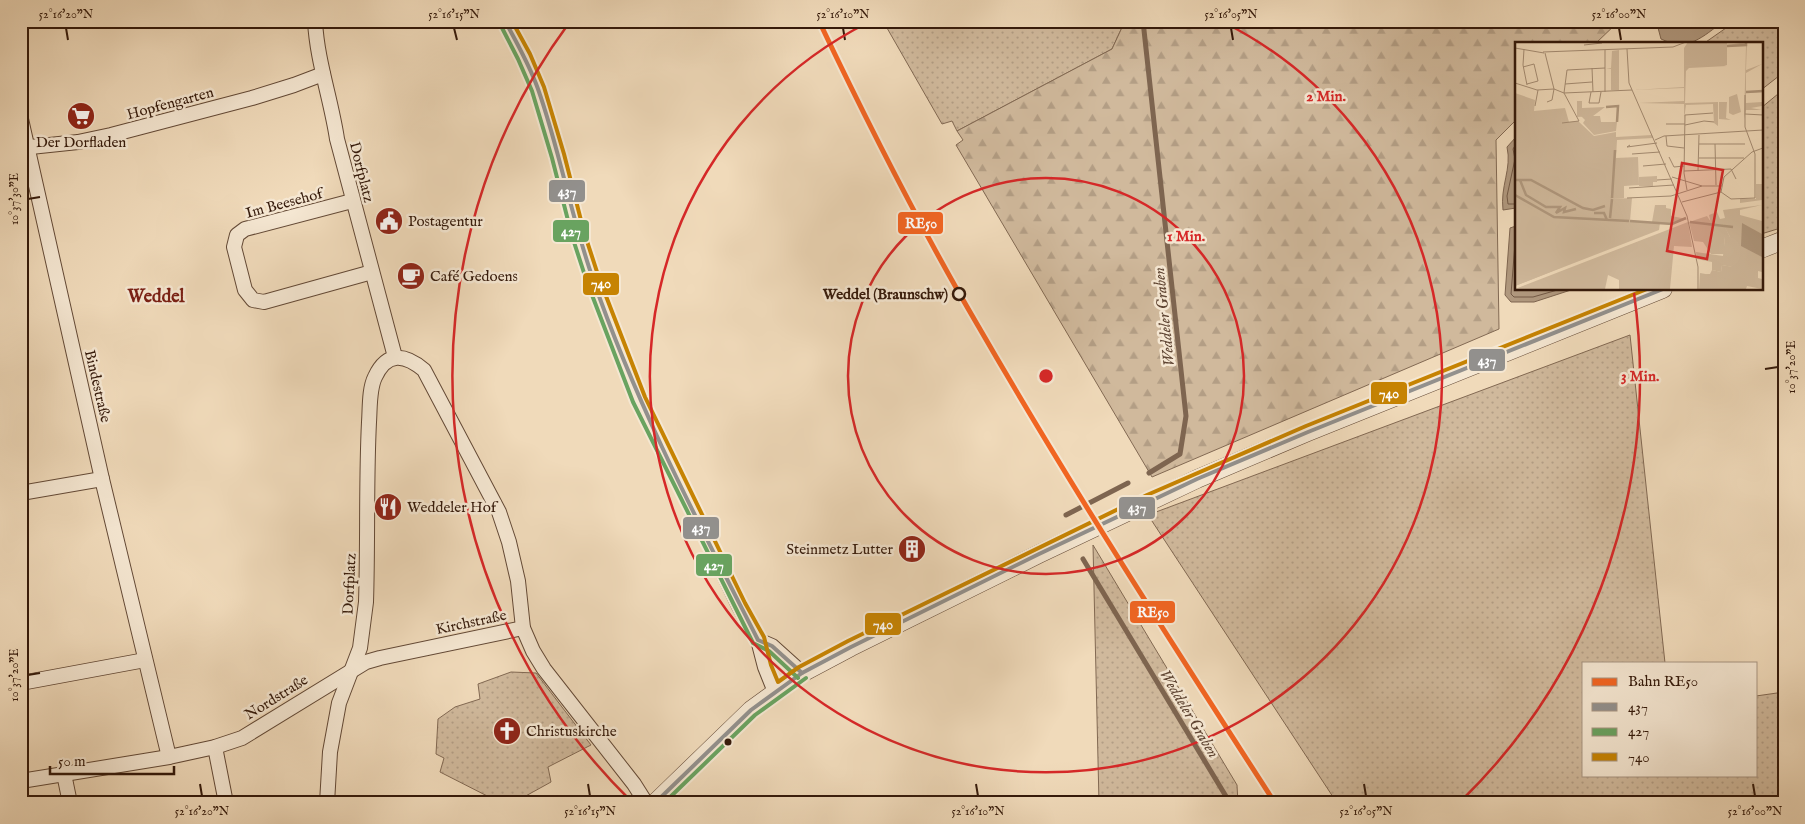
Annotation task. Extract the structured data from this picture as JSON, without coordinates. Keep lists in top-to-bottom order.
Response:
{
  "streets": {
    "street": [
      "Hopfengarten",
      "Dorfplatz",
      "Im Beesehof",
      "Bindestraße",
      "Kirchstraße",
      "Nordstraße"
    ]
  },
  "crossings": [
    ["Hopfengarten", "Dorfplatz"],
    ["Hopfengarten", "Bindestraße"],
    ["Dorfplatz", "Im Beesehof"],
    ["Dorfplatz", "Kirchstraße"],
    ["Dorfplatz", "Nordstraße"],
    ["Bindestraße", "Nordstraße"],
    ["Kirchstraße", "Nordstraße"]
  ],
  "districts": ["Weddel"],
  "water": ["Weddeler Graben"],
  "places": {
    "supermarket": ["Der Dorfladen"],
    "public building": ["Postagentur"],
    "cafe": ["Café Gedoens"],
    "other": ["Weddel (Braunschw)"],
    "restaurant": ["Weddeler Hof"],
    "building": ["Steinmetz Lutter"],
    "church": ["Christuskirche"]
  },
  "lines": [
    "rail line RE50",
    "transit line 437",
    "transit line 740",
    "transit line 427"
  ],
  "legend": [
    "Bahn RE50",
    "437",
    "427",
    "740"
  ],
  "scale_bar": "50 m",
  "coordinates": [
    "52°16'20\"N",
    "52°16'15\"N",
    "52°16'10\"N",
    "52°16'05\"N",
    "52°16'00\"N",
    "10°37'30\"E",
    "10°37'20\"E"
  ],
  "rings": ["2 Min.", "1 Min.", "3 Min."]
}
